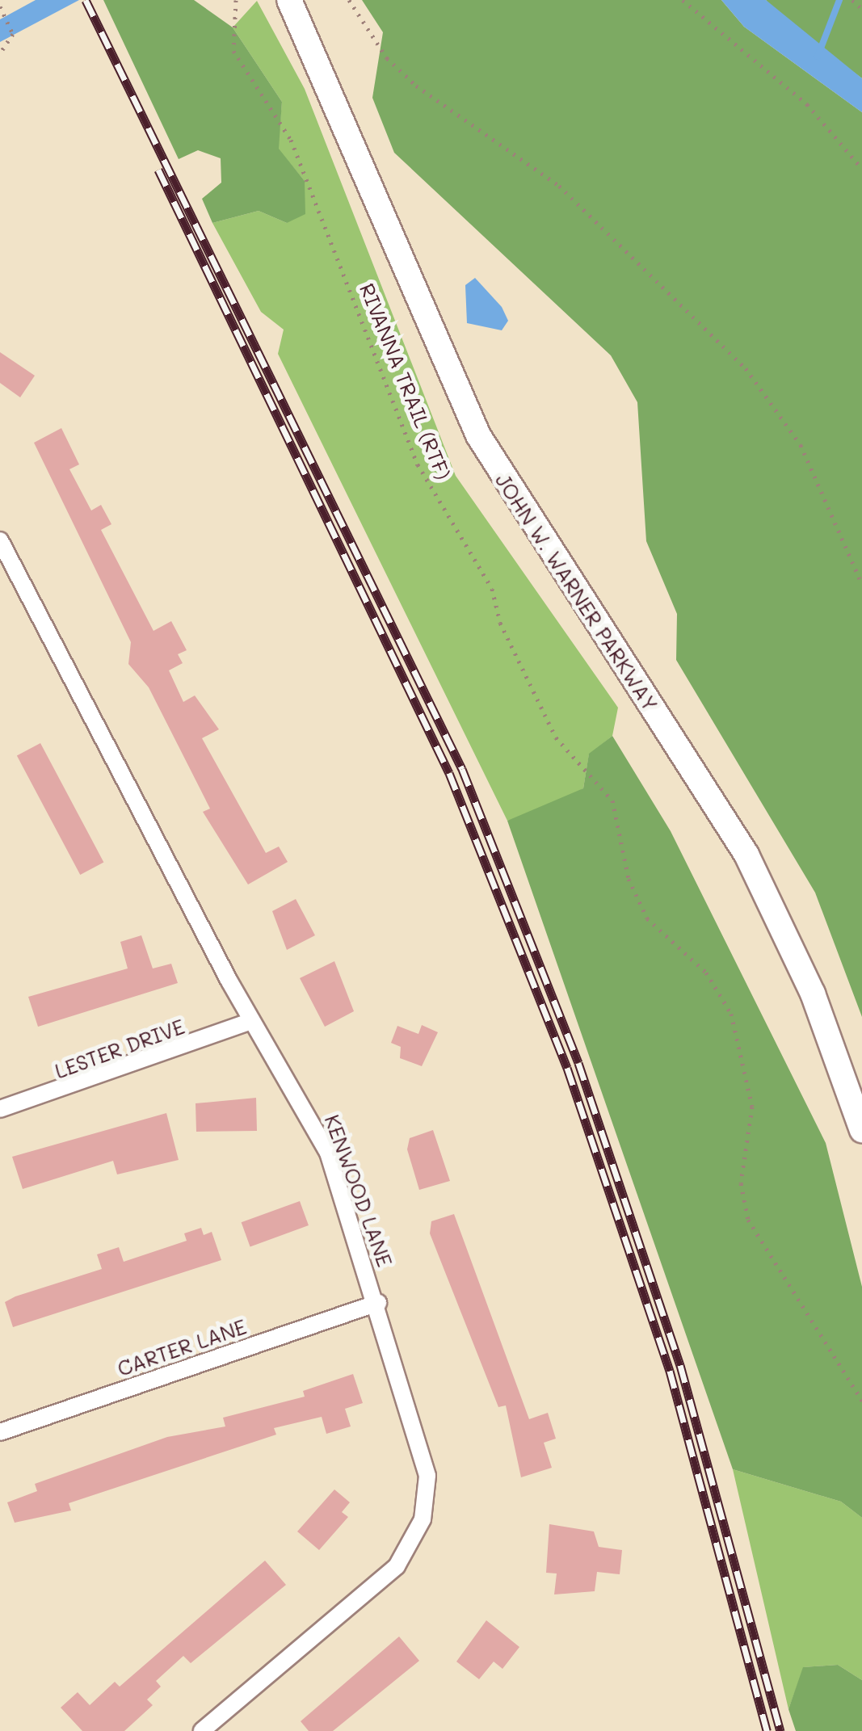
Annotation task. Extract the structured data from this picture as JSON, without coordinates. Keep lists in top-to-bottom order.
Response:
{
  "streets": {
    "main road": ["JOHN W. WARNER PARKWAY"],
    "street": ["LESTER DRIVE", "KENWOOD LANE", "CARTER LANE"],
    "path": ["RIVANNA TRAIL (RTF)"]
  },
  "crossings": [
    ["LESTER DRIVE", "KENWOOD LANE"],
    ["KENWOOD LANE", "CARTER LANE"]
  ]
}
